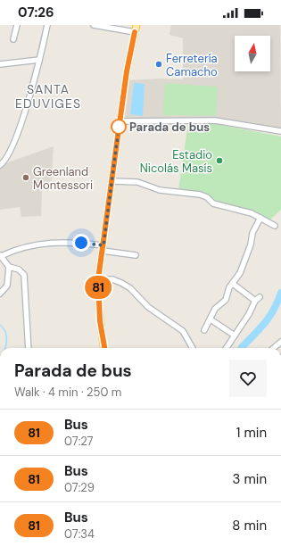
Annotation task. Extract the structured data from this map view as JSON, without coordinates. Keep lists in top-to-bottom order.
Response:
{
  "districts": ["SANTA EDUVIGES"],
  "places": [
    "Ferretería Camacho",
    "Parada de bus",
    "Estadio Nicolás Masís",
    "Greenland Montessori"
  ],
  "lines": ["bus line 81"],
  "north": "top",
  "page": {
    "status": "07:26",
    "on_map": "81",
    "heading": ["Parada de bus", "Walk · 4 min · 250 m"],
    "list": [
      {
        "mark": "81",
        "name": "Bus",
        "note": "07:27",
        "value": "1 min"
      },
      {
        "mark": "81",
        "name": "Bus",
        "note": "07:29",
        "value": "3 min"
      },
      {
        "mark": "81",
        "name": "Bus",
        "note": "07:34",
        "value": "8 min"
      }
    ]
  }
}
